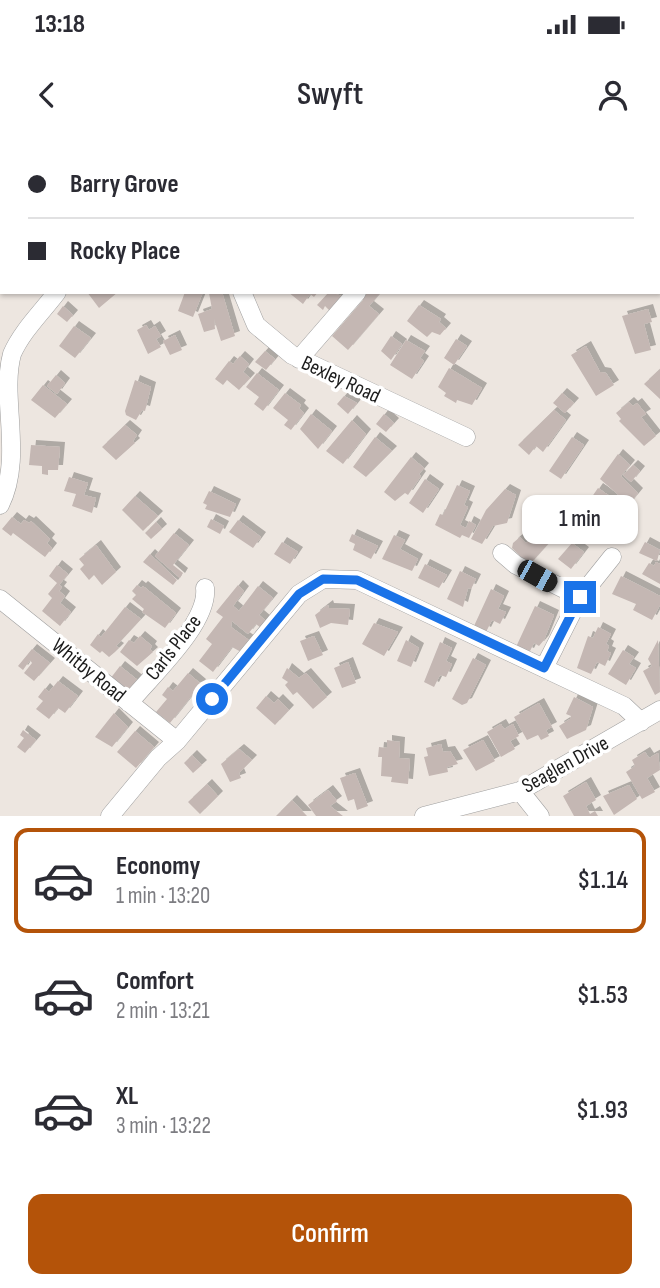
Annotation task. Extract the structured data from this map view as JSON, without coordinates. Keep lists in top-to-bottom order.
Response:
{
  "streets": {
    "street": [
      "Bexley Road",
      "Carls Place",
      "Whitby Road",
      "Seaglen Drive"
    ]
  },
  "crossings": [
    ["Carls Place", "Whitby Road"]
  ],
  "page": {
    "status": "13:18",
    "header": "Swyft",
    "banner": ["Barry Grove", "Rocky Place"],
    "bubble": "1 min",
    "list": [
      {
        "name": "Economy",
        "note": "1 min · 13:20",
        "value": "$1.14"
      },
      {
        "name": "Comfort",
        "note": "2 min · 13:21",
        "value": "$1.53"
      },
      {
        "name": "XL",
        "note": "3 min · 13:22",
        "value": "$1.93"
      }
    ],
    "buttons": "Confirm"
  }
}
